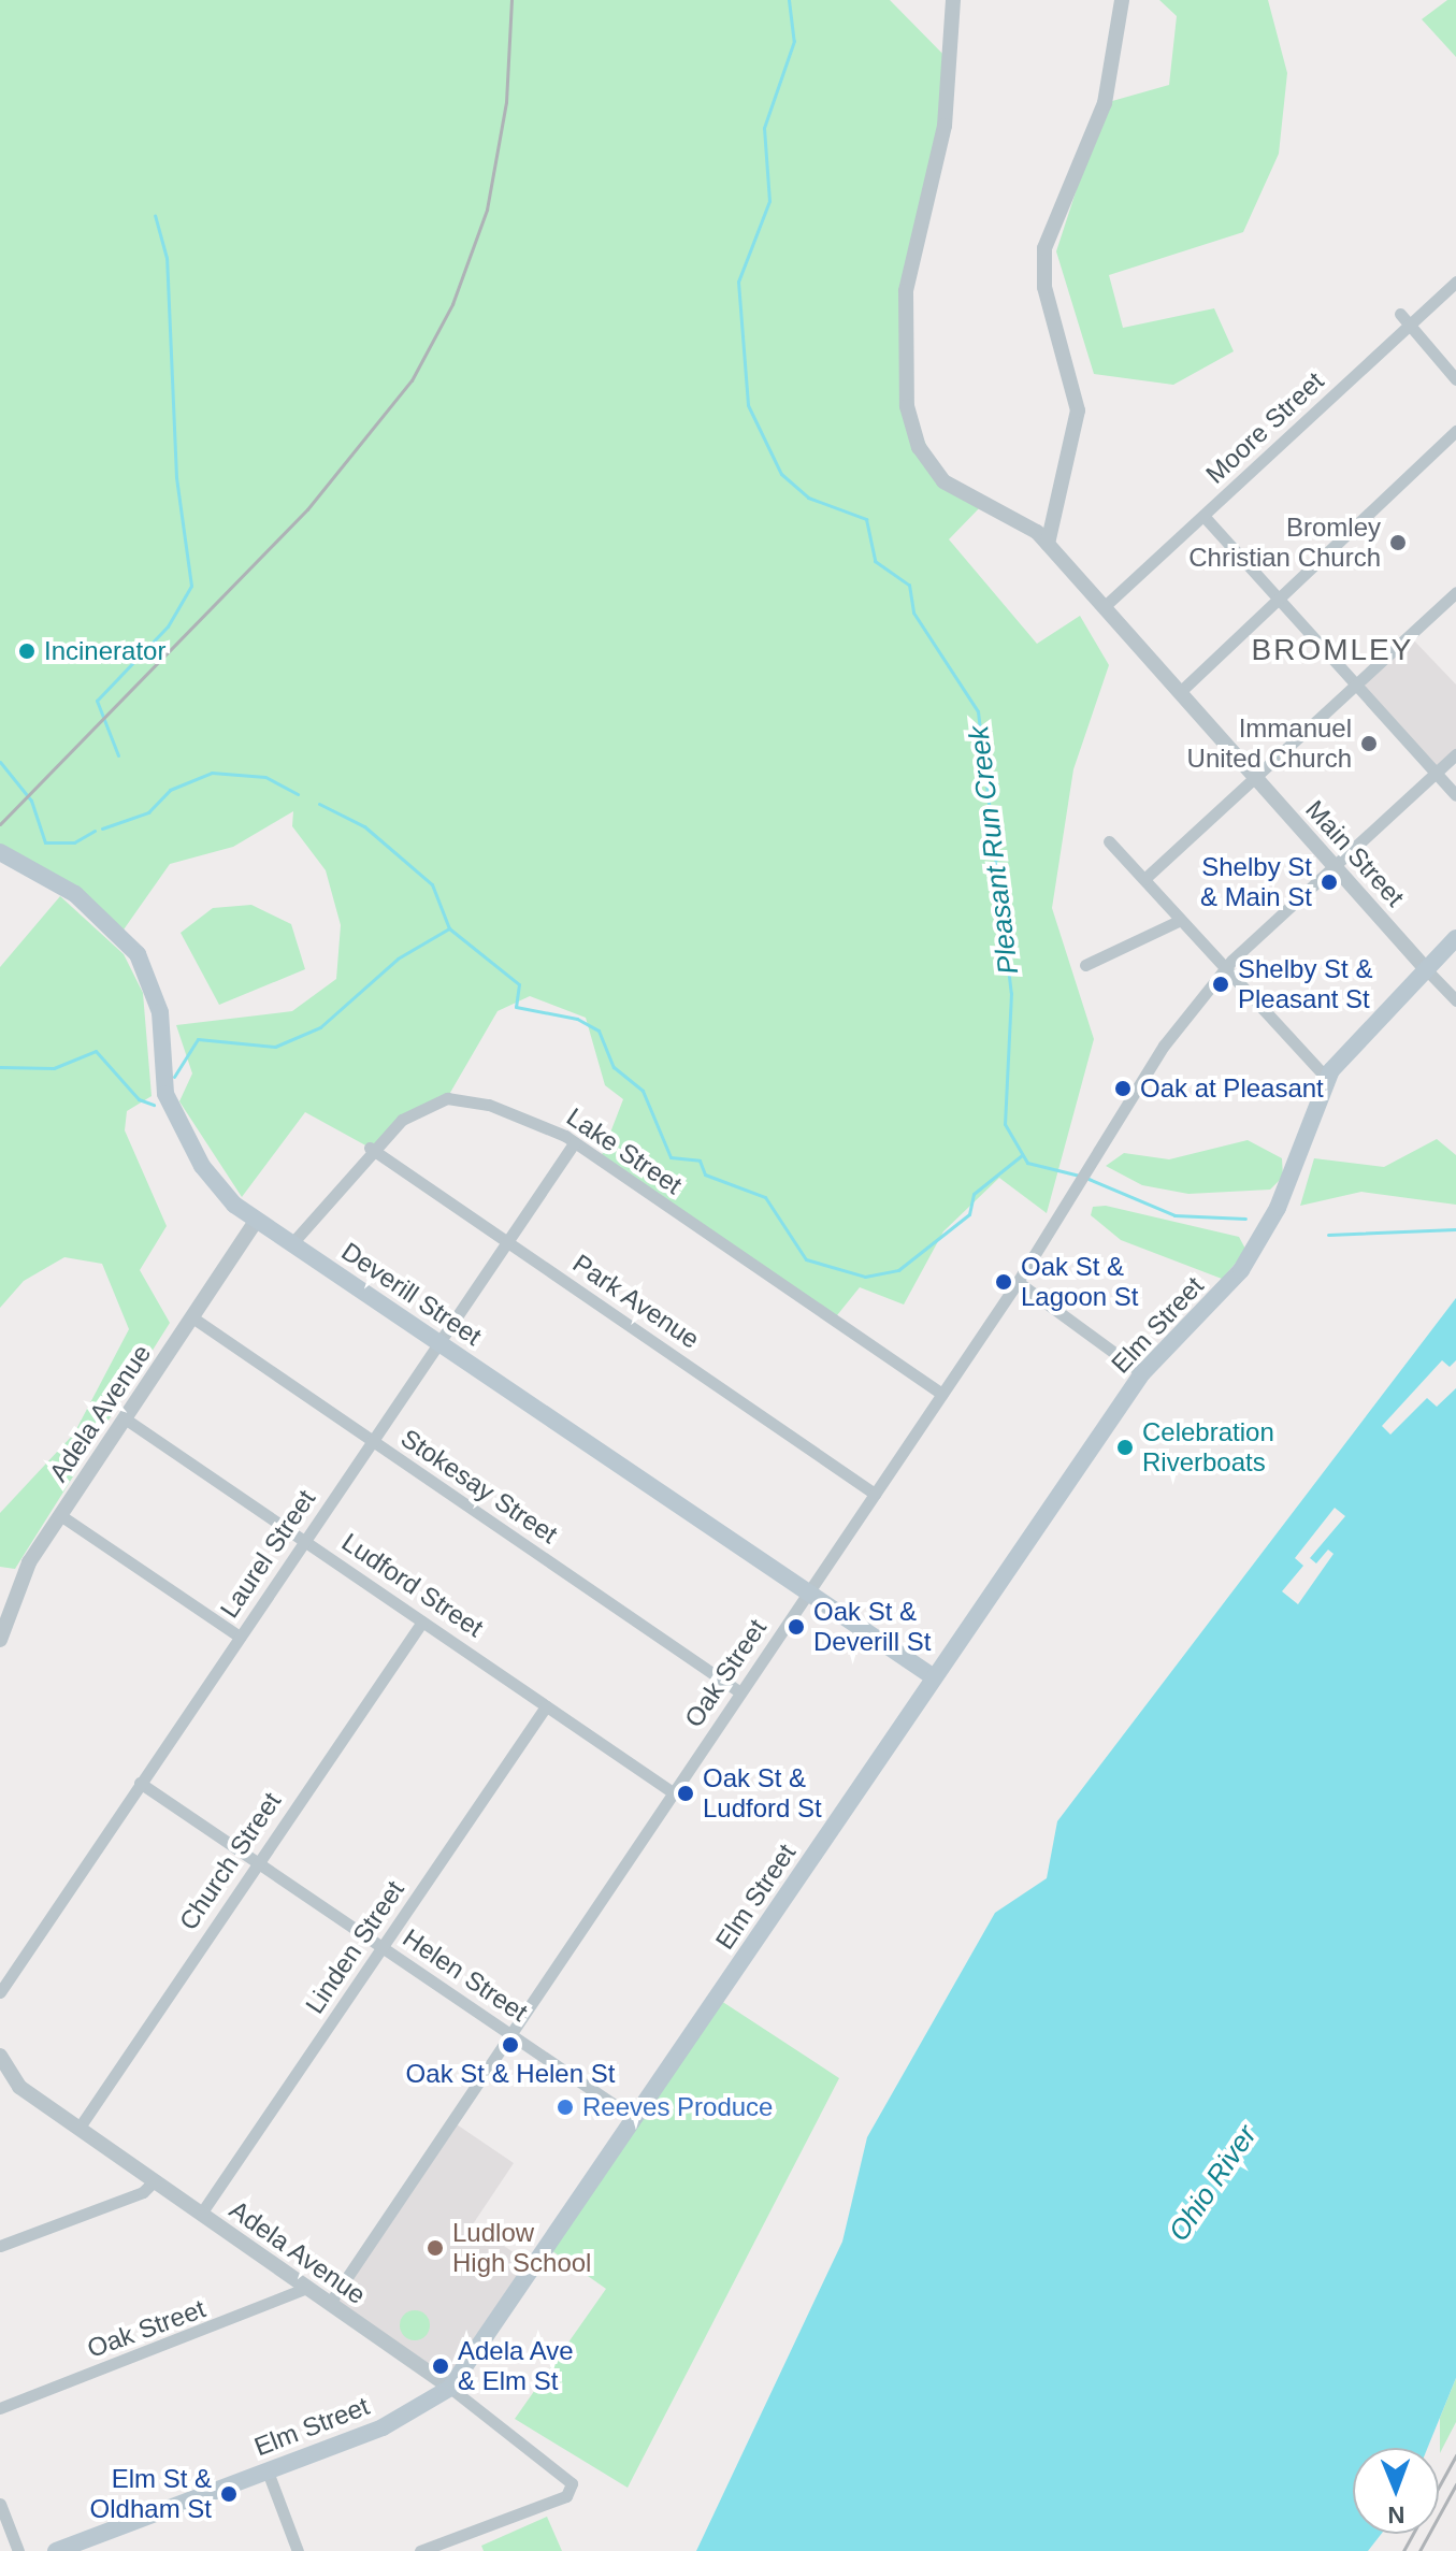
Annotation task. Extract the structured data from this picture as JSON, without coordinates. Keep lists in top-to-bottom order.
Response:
{
  "streets": {
    "main road": ["Deverill Street", "Elm Street"],
    "street": [
      "Moore Street",
      "Main Street",
      "Lake Street",
      "Park Avenue",
      "Adela Avenue",
      "Stokesay Street",
      "Laurel Street",
      "Ludford Street",
      "Oak Street",
      "Church Street",
      "Linden Street",
      "Helen Street"
    ]
  },
  "crossings": [
    ["Moore Street", "Main Street"],
    ["Main Street", "Oak Street"],
    ["Lake Street", "Deverill Street"],
    ["Lake Street", "Park Avenue"],
    ["Lake Street", "Laurel Street"],
    ["Lake Street", "Oak Street"],
    ["Deverill Street", "Elm Street"],
    ["Deverill Street", "Adela Avenue"],
    ["Deverill Street", "Laurel Street"],
    ["Deverill Street", "Oak Street"],
    ["Park Avenue", "Laurel Street"],
    ["Park Avenue", "Oak Street"],
    ["Elm Street", "Adela Avenue"],
    ["Elm Street", "Helen Street"],
    ["Adela Avenue", "Stokesay Street"],
    ["Adela Avenue", "Ludford Street"],
    ["Adela Avenue", "Oak Street"],
    ["Adela Avenue", "Church Street"],
    ["Adela Avenue", "Linden Street"],
    ["Stokesay Street", "Laurel Street"],
    ["Stokesay Street", "Oak Street"],
    ["Laurel Street", "Ludford Street"],
    ["Laurel Street", "Helen Street"],
    ["Ludford Street", "Oak Street"],
    ["Ludford Street", "Church Street"],
    ["Ludford Street", "Linden Street"],
    ["Oak Street", "Helen Street"],
    ["Church Street", "Helen Street"],
    ["Linden Street", "Helen Street"]
  ],
  "districts": ["BROMLEY"],
  "water": ["Pleasant Run Creek", "Ohio River"],
  "places": [
    "Bromley Christian Church",
    "Incinerator",
    "Immanuel United Church",
    "Shelby St & Main St",
    "Shelby St & Pleasant St",
    "Oak at Pleasant",
    "Oak St & Lagoon St",
    "Celebration Riverboats",
    "Oak St & Deverill St",
    "Oak St & Ludford St",
    "Oak St & Helen St",
    "Reeves Produce",
    "Ludlow High School",
    "Adela Ave & Elm St",
    "Elm St & Oldham St"
  ],
  "north": "bottom"
}
